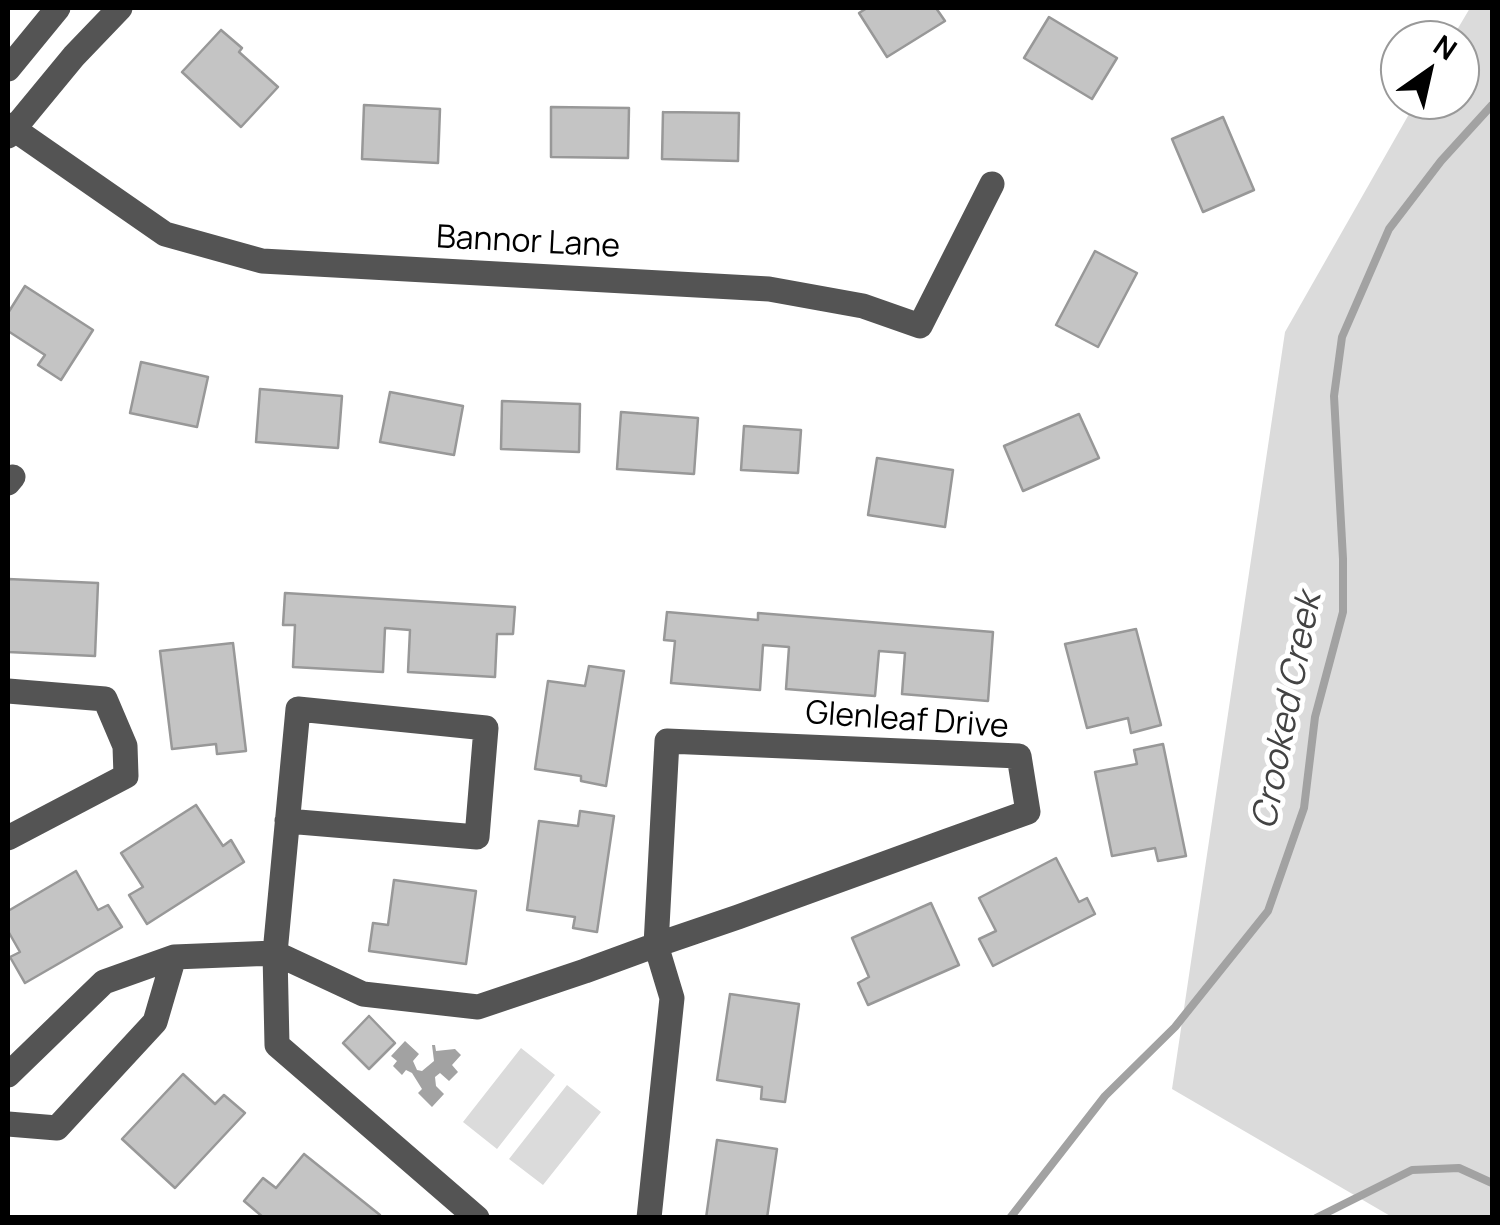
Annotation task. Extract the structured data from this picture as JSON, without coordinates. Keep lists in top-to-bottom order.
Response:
{
  "streets": {
    "street": ["Bannor Lane", "Glenleaf Drive"]
  },
  "water": ["Crooked Creek"],
  "north": "top right"
}
